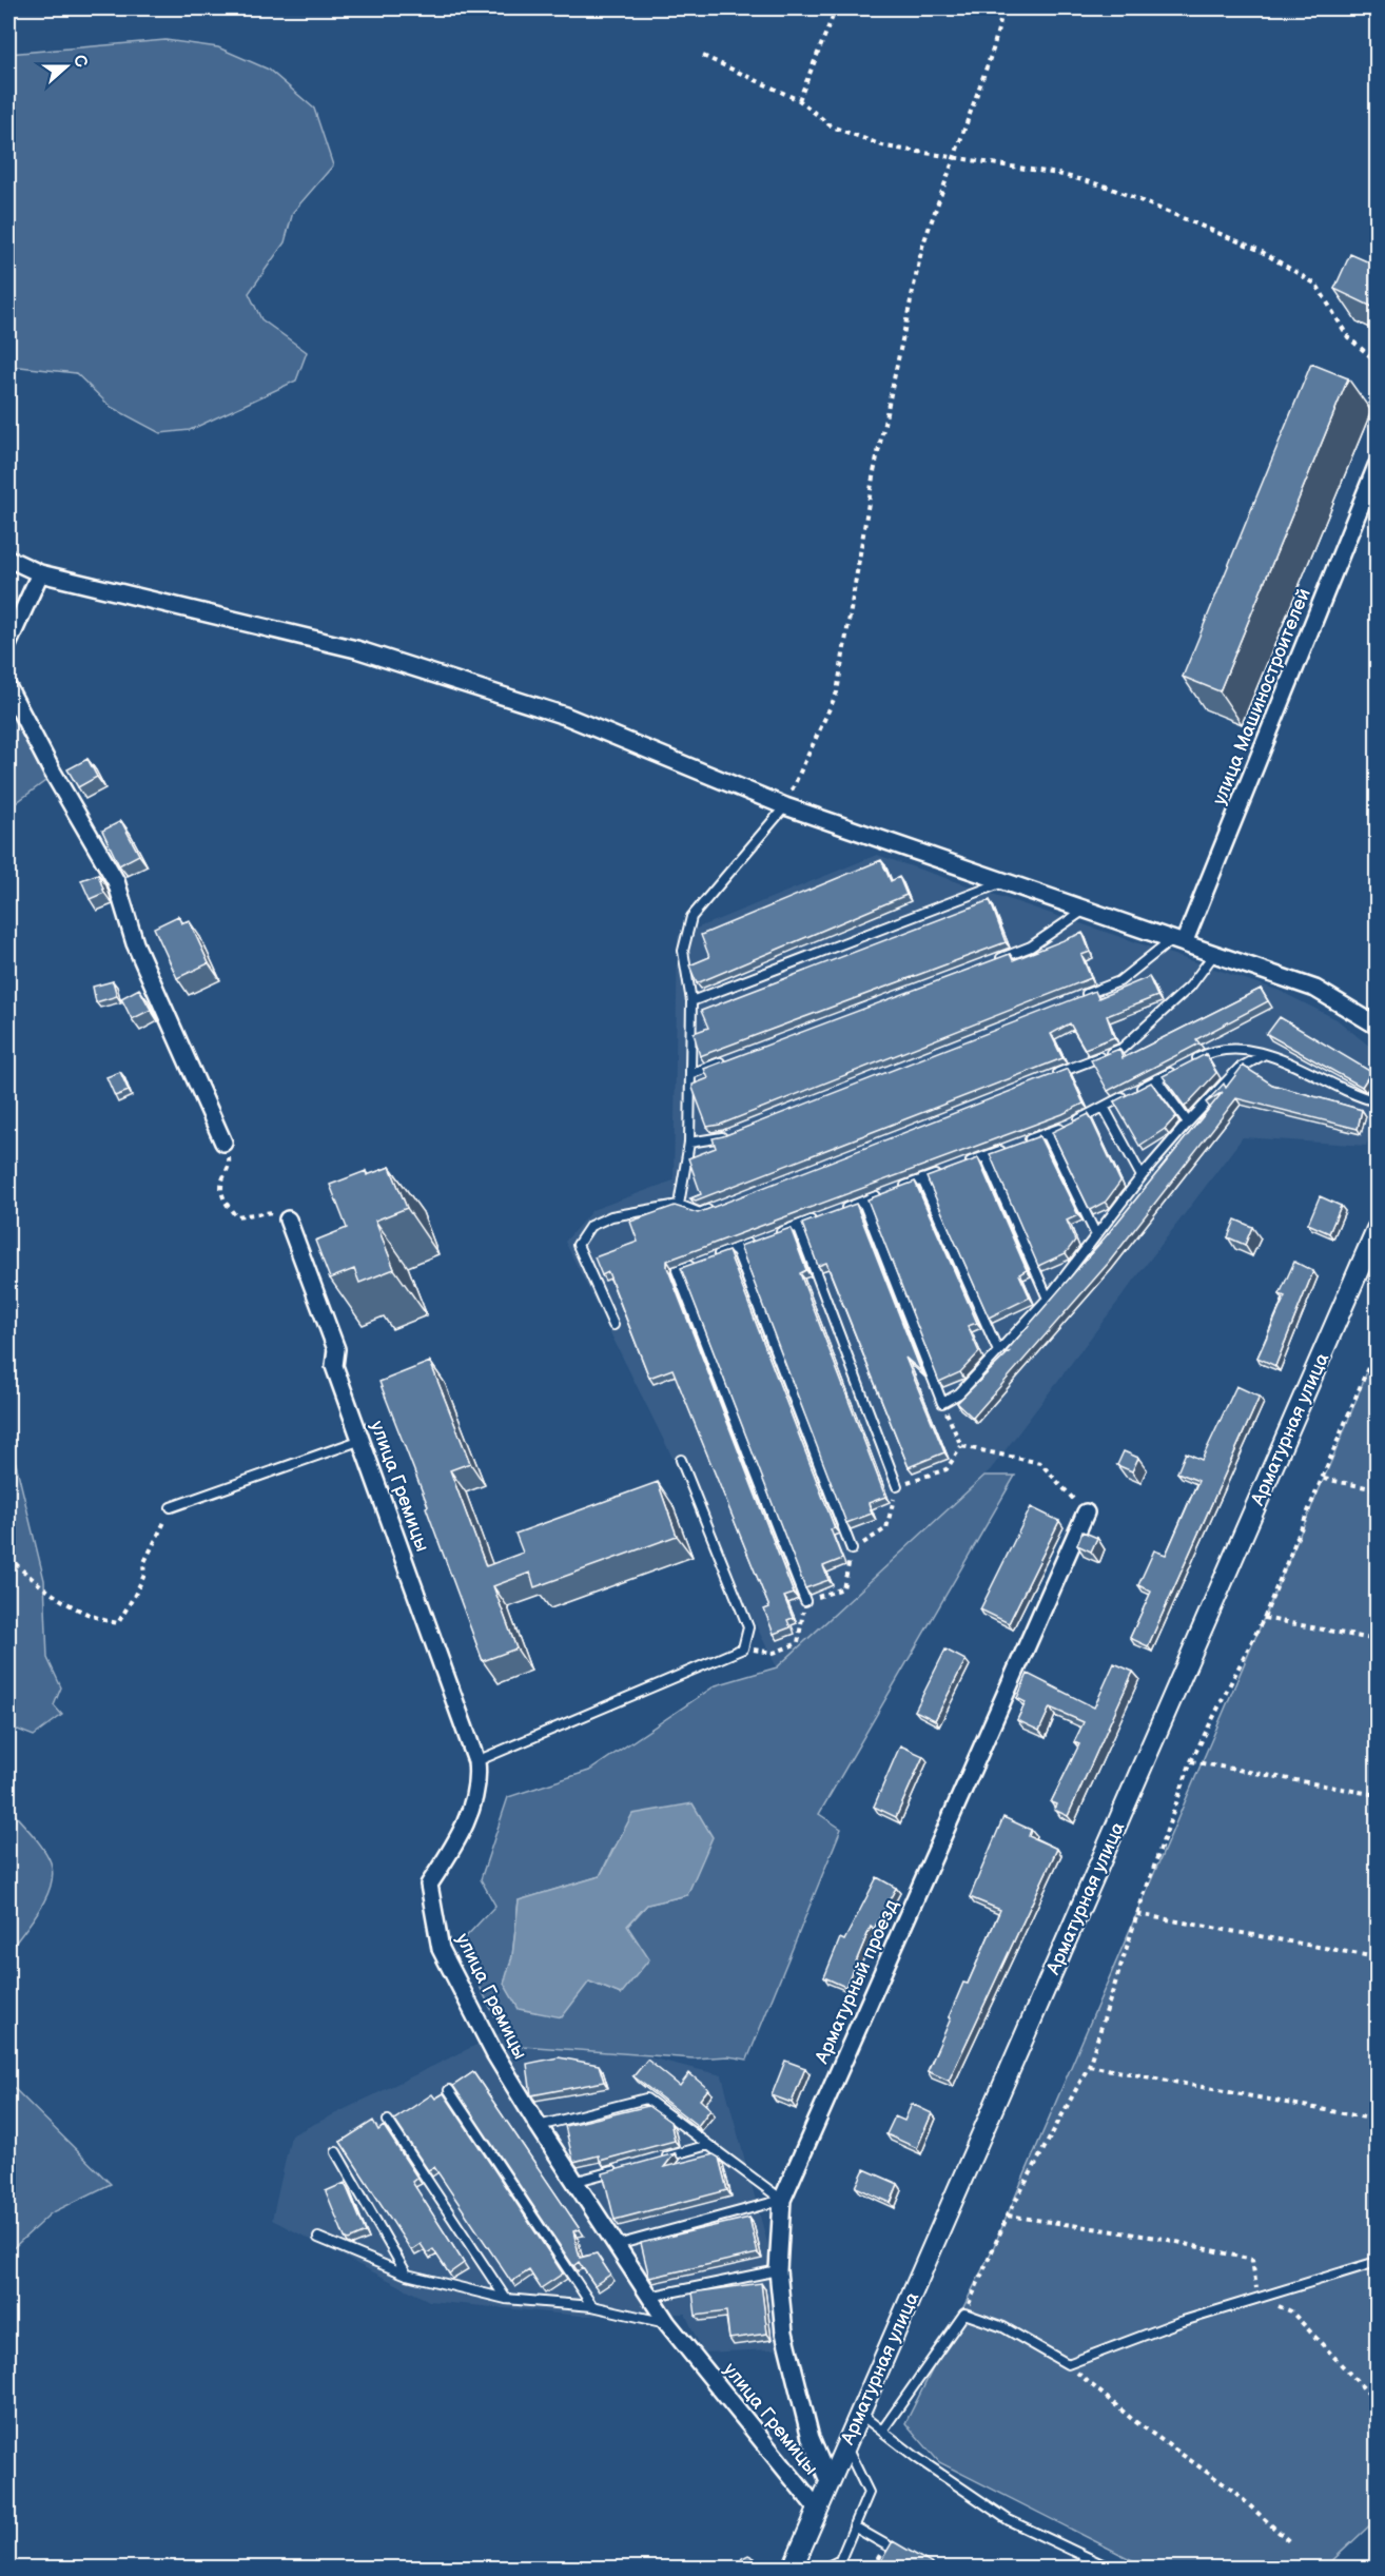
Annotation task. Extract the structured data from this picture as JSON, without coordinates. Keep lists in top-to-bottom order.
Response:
{
  "streets": {
    "street": [
      "улица Машиностроителей",
      "Арматурная улица",
      "улица Гремицы",
      "Арматурный проезд"
    ]
  },
  "crossings": [
    ["Арматурная улица", "улица Гремицы"],
    ["Арматурная улица", "Арматурный проезд"]
  ],
  "north": "right"
}
